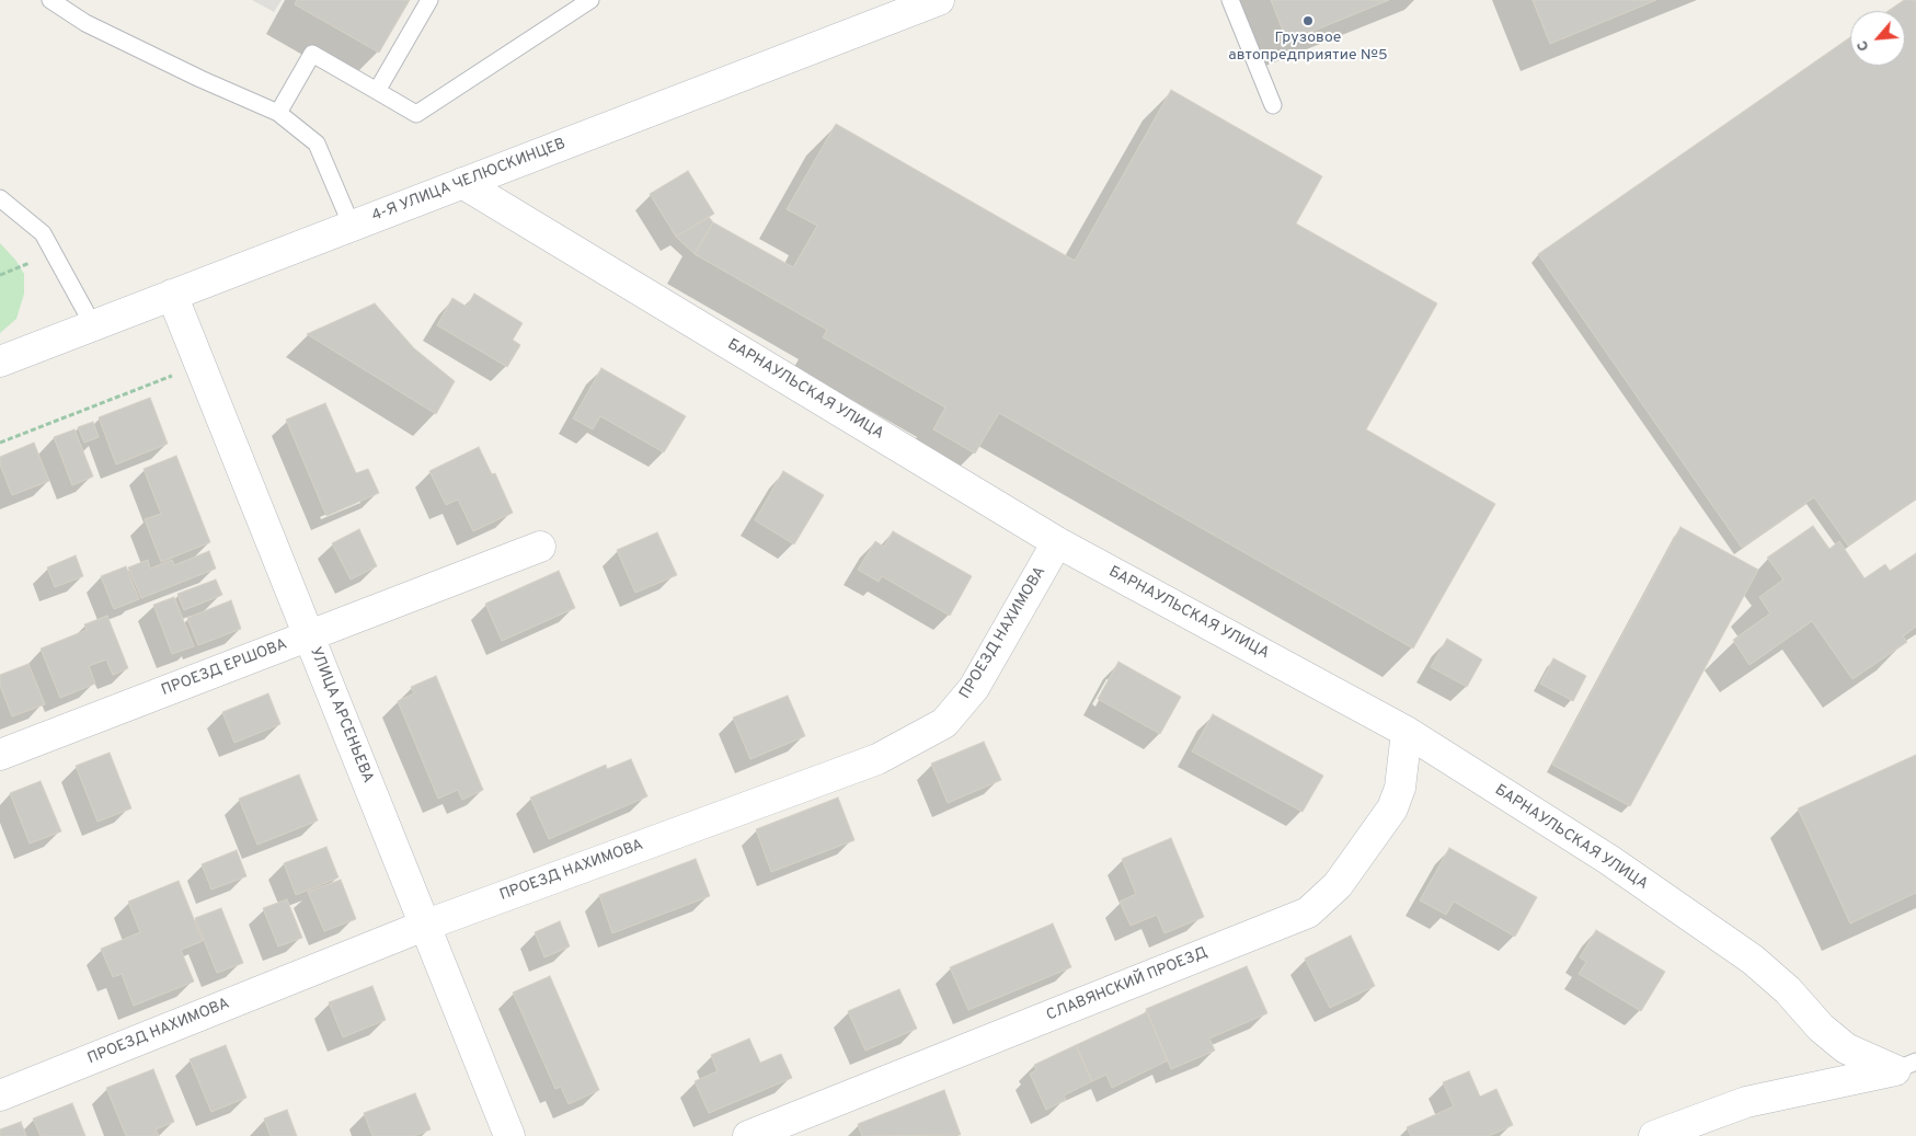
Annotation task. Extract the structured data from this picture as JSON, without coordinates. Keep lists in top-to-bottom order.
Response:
{
  "streets": {
    "street": [
      "4-Я УЛИЦА ЧЕЛЮСКИНЦЕВ",
      "БАРНАУЛЬСКАЯ УЛИЦА",
      "ПРОЕЗД НАХИМОВА",
      "ПРОЕЗД ЕРШОВА",
      "УЛИЦА АРСЕНЬЕВА",
      "СЛАВЯНСКИЙ ПРОЕЗД"
    ]
  },
  "crossings": [
    ["4-Я УЛИЦА ЧЕЛЮСКИНЦЕВ", "БАРНАУЛЬСКАЯ УЛИЦА"],
    ["4-Я УЛИЦА ЧЕЛЮСКИНЦЕВ", "УЛИЦА АРСЕНЬЕВА"],
    ["БАРНАУЛЬСКАЯ УЛИЦА", "ПРОЕЗД НАХИМОВА"],
    ["БАРНАУЛЬСКАЯ УЛИЦА", "СЛАВЯНСКИЙ ПРОЕЗД"],
    ["ПРОЕЗД НАХИМОВА", "УЛИЦА АРСЕНЬЕВА"],
    ["ПРОЕЗД ЕРШОВА", "УЛИЦА АРСЕНЬЕВА"]
  ],
  "places": ["Грузовое автопредприятие №5"],
  "north": "bottom left"
}
